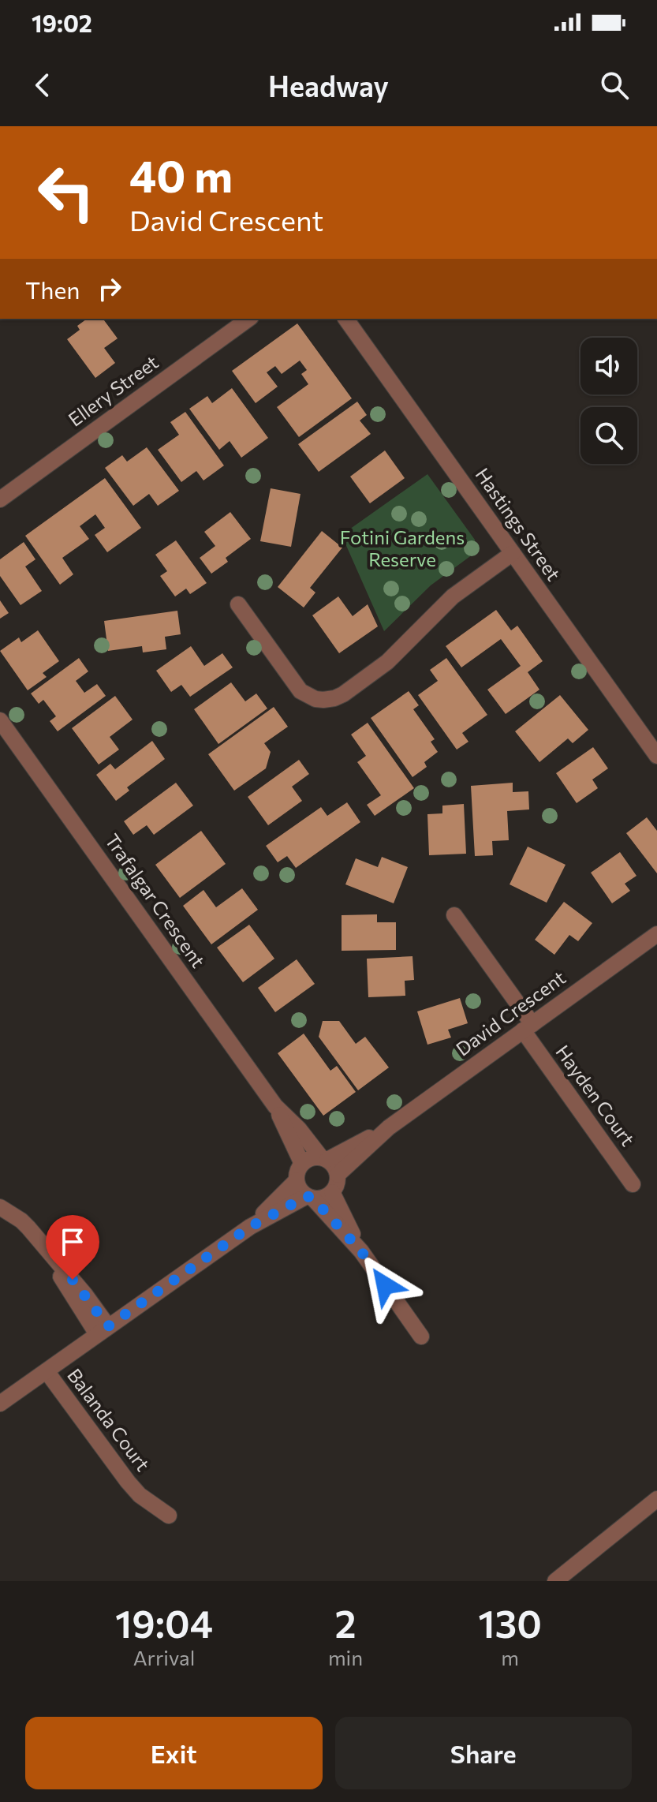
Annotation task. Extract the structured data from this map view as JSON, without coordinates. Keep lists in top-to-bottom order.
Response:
{
  "streets": {
    "street": [
      "Ellery Street",
      "Hastings Street",
      "Trafalgar Crescent",
      "David Crescent",
      "Hayden Court",
      "Balanda Court"
    ]
  },
  "crossings": [
    ["Trafalgar Crescent", "David Crescent"],
    ["David Crescent", "Hayden Court"]
  ],
  "parks": ["Fotini Gardens Reserve"],
  "page": {
    "status": "19:02",
    "header": "Headway",
    "turn": ["40 m", "David Crescent"],
    "then": "Then",
    "eta": [
      "19:04",
      "Arrival",
      "2",
      "min",
      "130",
      "m"
    ],
    "buttons": ["Exit", "Share"]
  }
}
